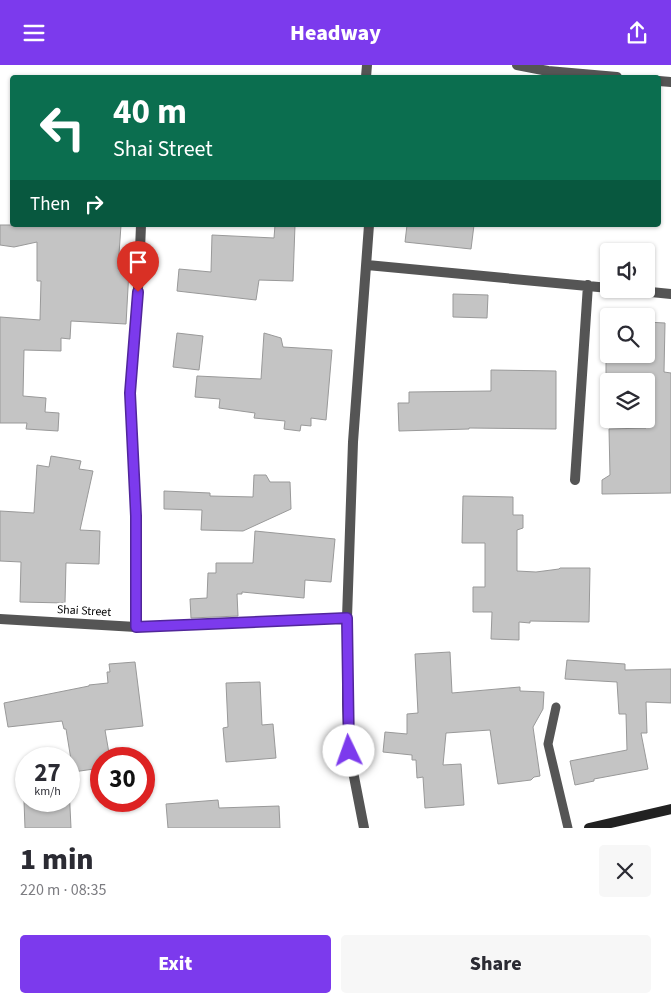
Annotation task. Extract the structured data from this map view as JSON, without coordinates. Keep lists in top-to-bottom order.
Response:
{
  "streets": {
    "street": ["Shai Street"]
  },
  "page": {
    "header": "Headway",
    "turn": ["40 m", "Shai Street"],
    "then": "Then",
    "speed": "27 km/h",
    "limit": "30",
    "heading": ["1 min", "220 m · 08:35"],
    "buttons": ["Exit", "Share"]
  }
}
